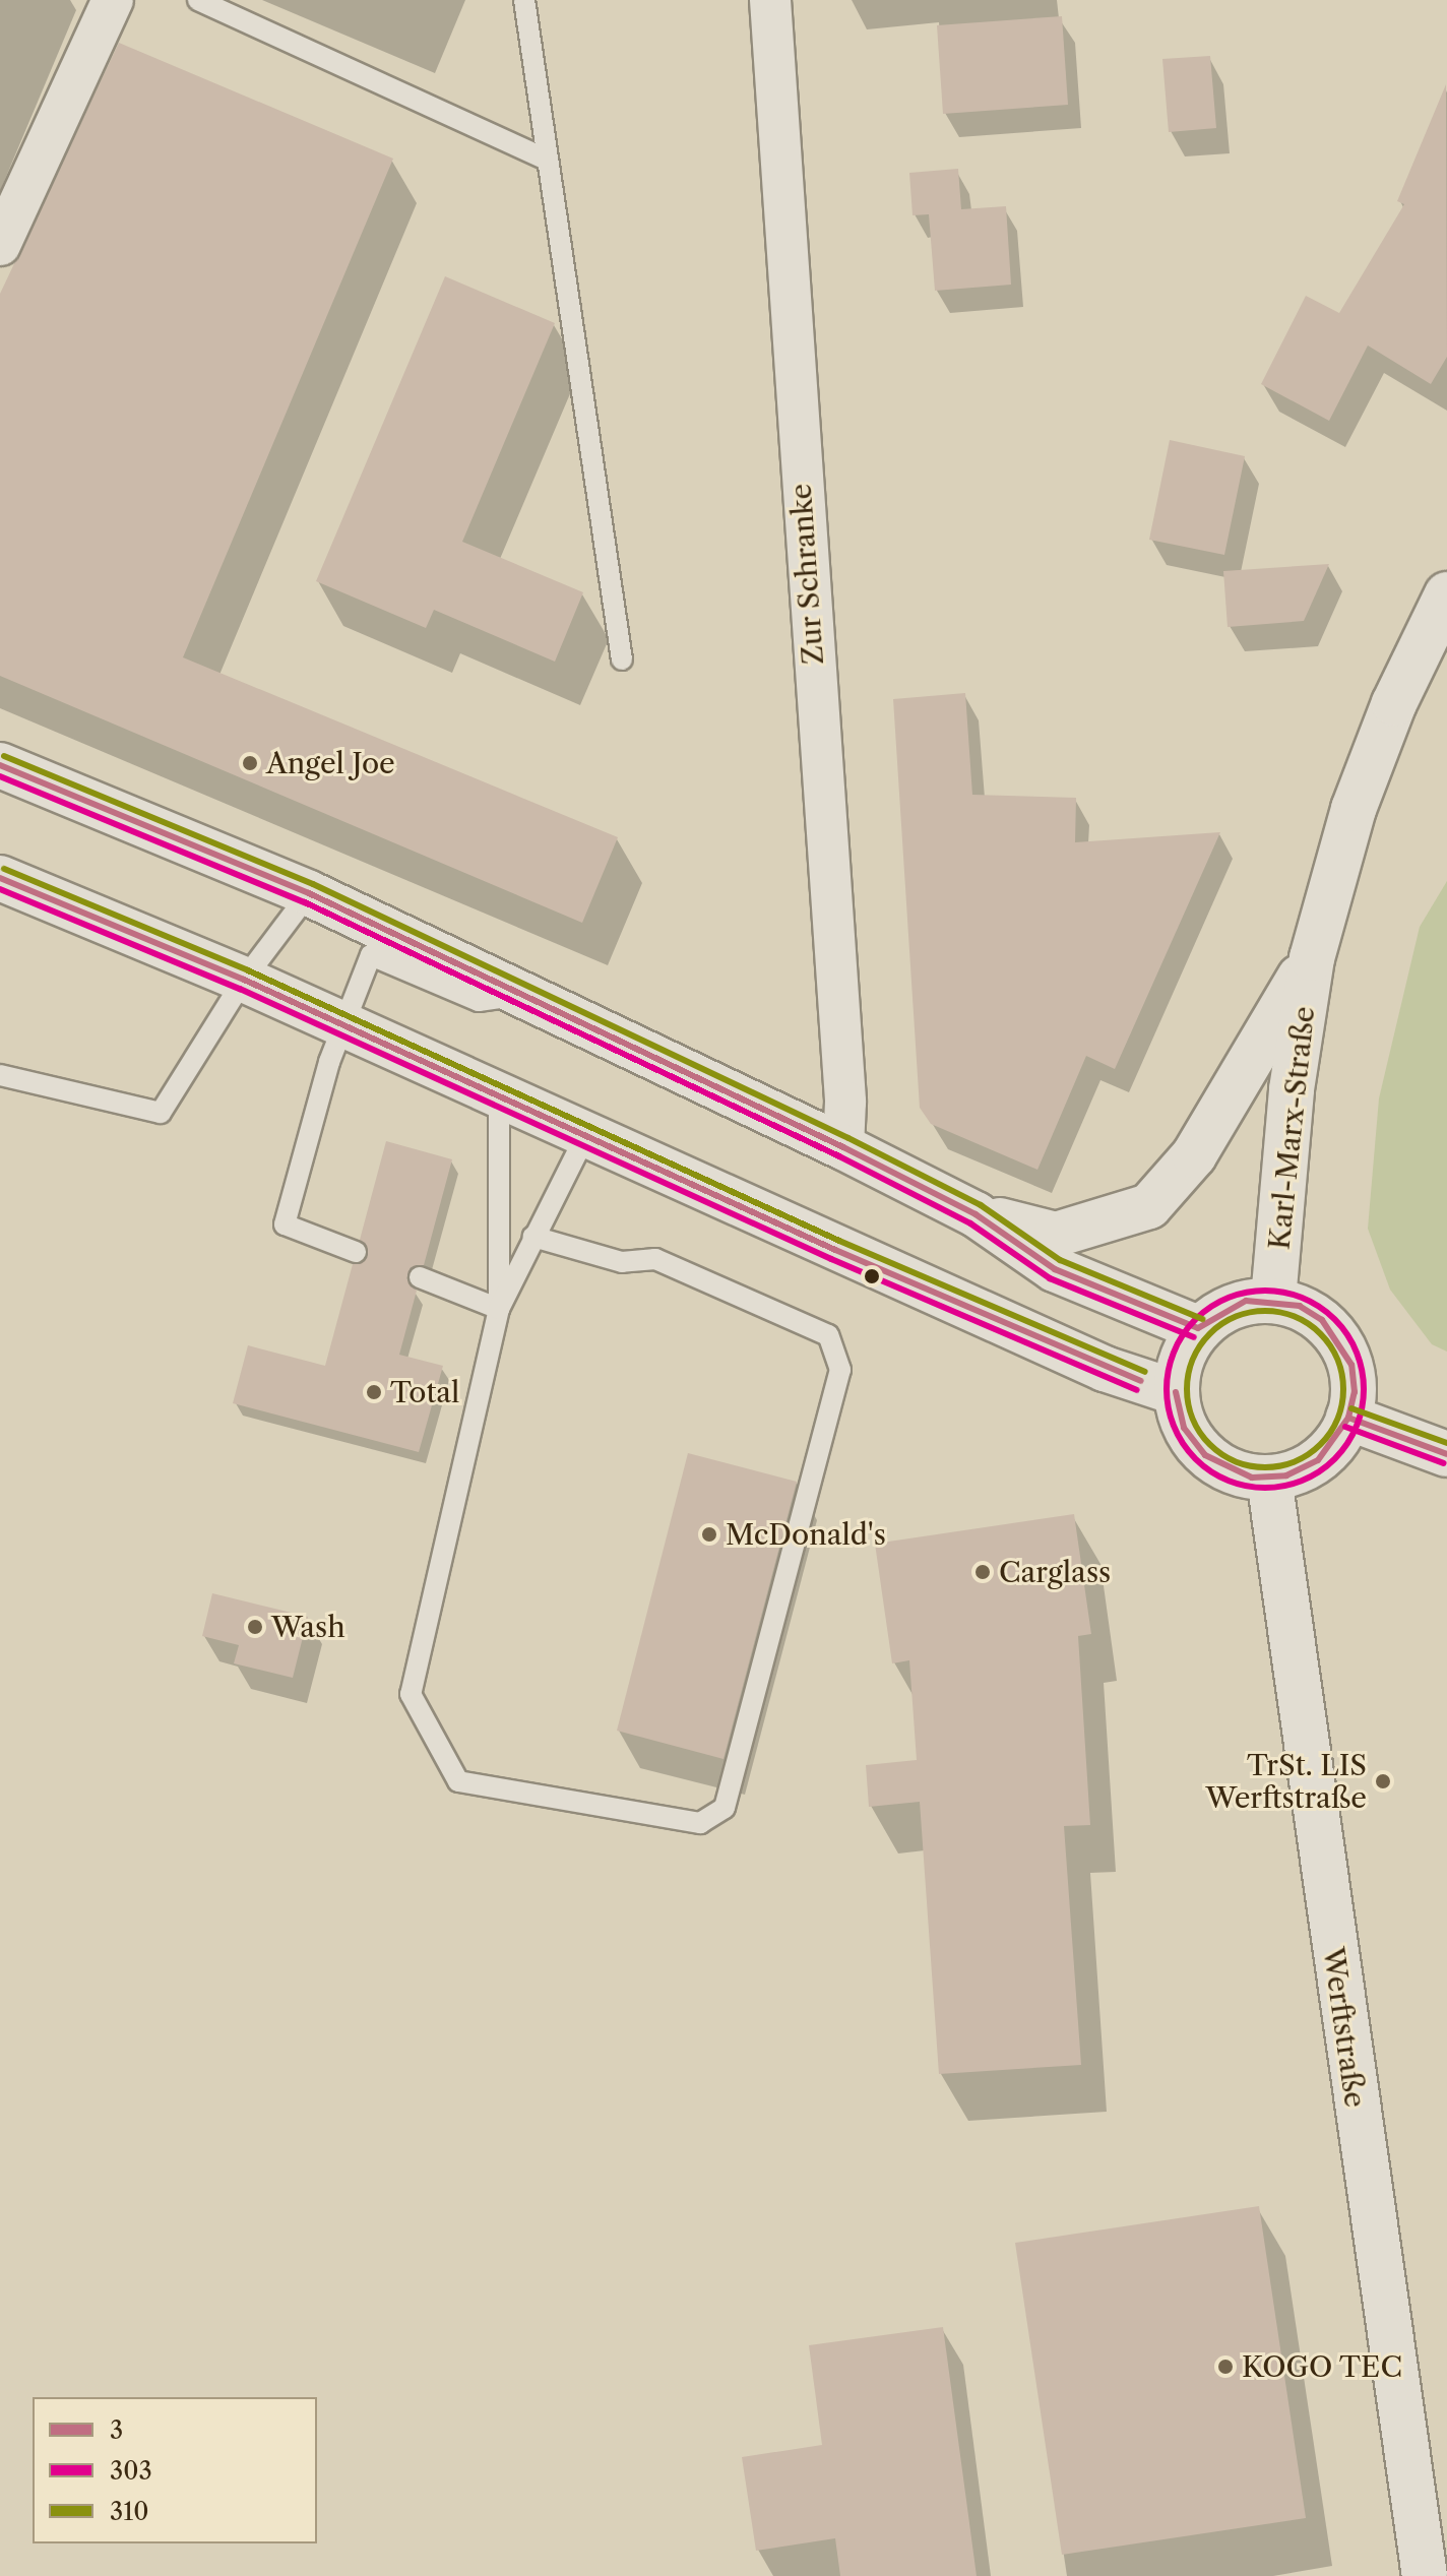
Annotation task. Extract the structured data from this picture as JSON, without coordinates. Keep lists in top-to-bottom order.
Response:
{
  "streets": {
    "main road": ["Karl-Marx-Straße", "Werftstraße"],
    "street": ["Zur Schranke"]
  },
  "crossings": [
    ["Karl-Marx-Straße", "Werftstraße"]
  ],
  "places": [
    "Angel Joe",
    "Total",
    "McDonald's",
    "Carglass",
    "Wash",
    "TrSt. LIS Werftstraße",
    "KOGO TEC"
  ],
  "lines": ["transit line 310", "transit line 3", "transit line 303"],
  "legend": ["3", "303", "310"]
}
